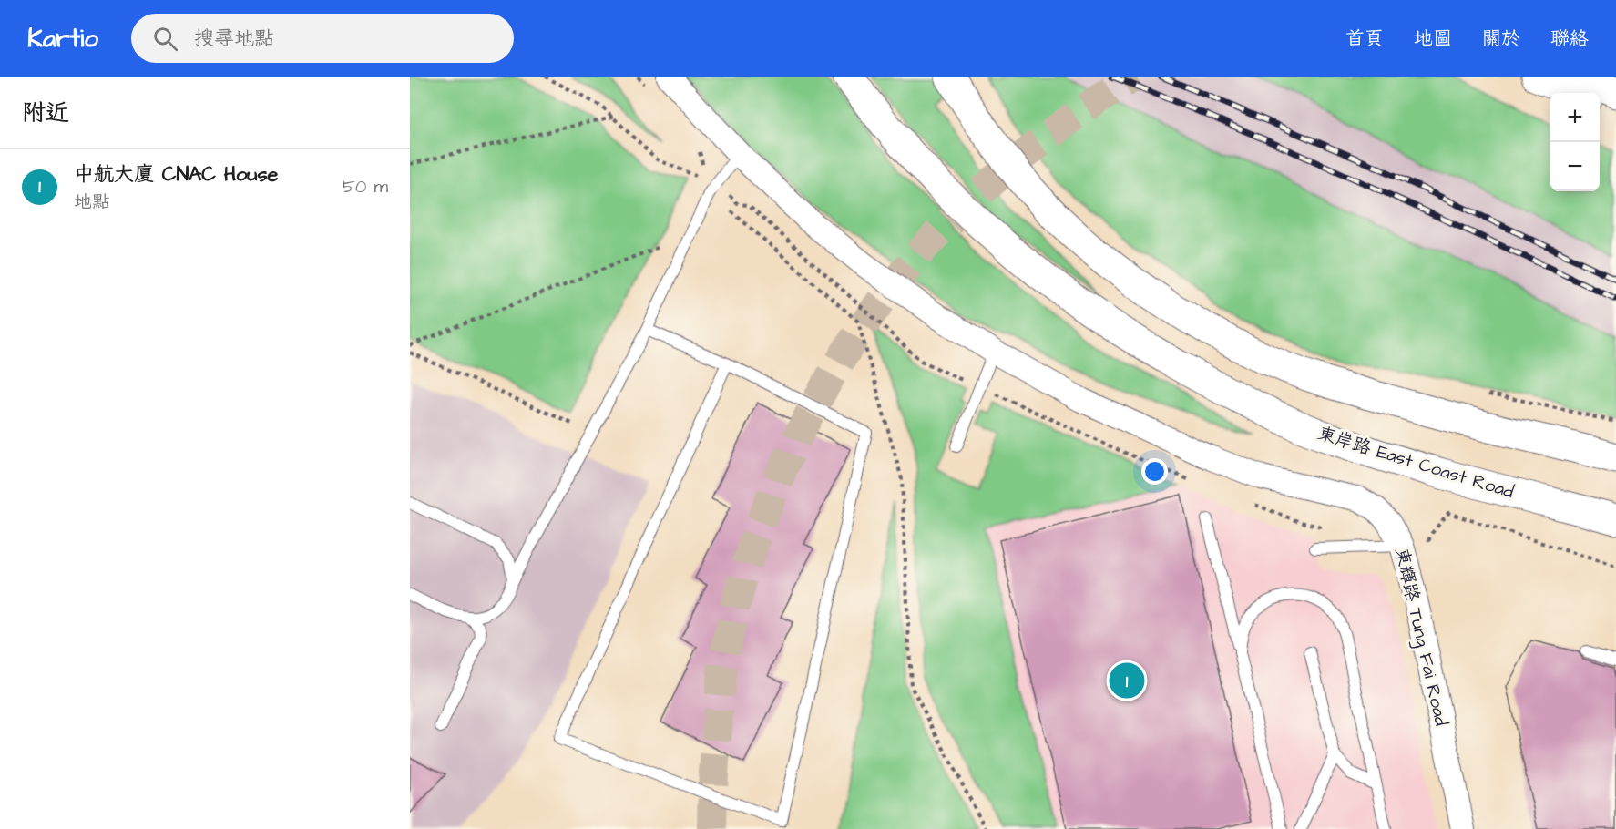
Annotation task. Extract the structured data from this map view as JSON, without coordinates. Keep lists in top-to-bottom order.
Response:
{
  "streets": {
    "main road": ["東岸路 East Coast Road"],
    "street": ["東輝路 Tung Fai Road"]
  },
  "page": {
    "header": "Kartio",
    "search": "搜尋地點",
    "nav": [
      "首頁",
      "地圖",
      "關於",
      "聯絡"
    ],
    "heading": "附近",
    "map_buttons": ["+", "−"],
    "list": [
      {
        "mark": "1",
        "name": "中航大廈 CNAC House",
        "note": "地點",
        "value": "50 m"
      }
    ],
    "pins": "1"
  }
}
